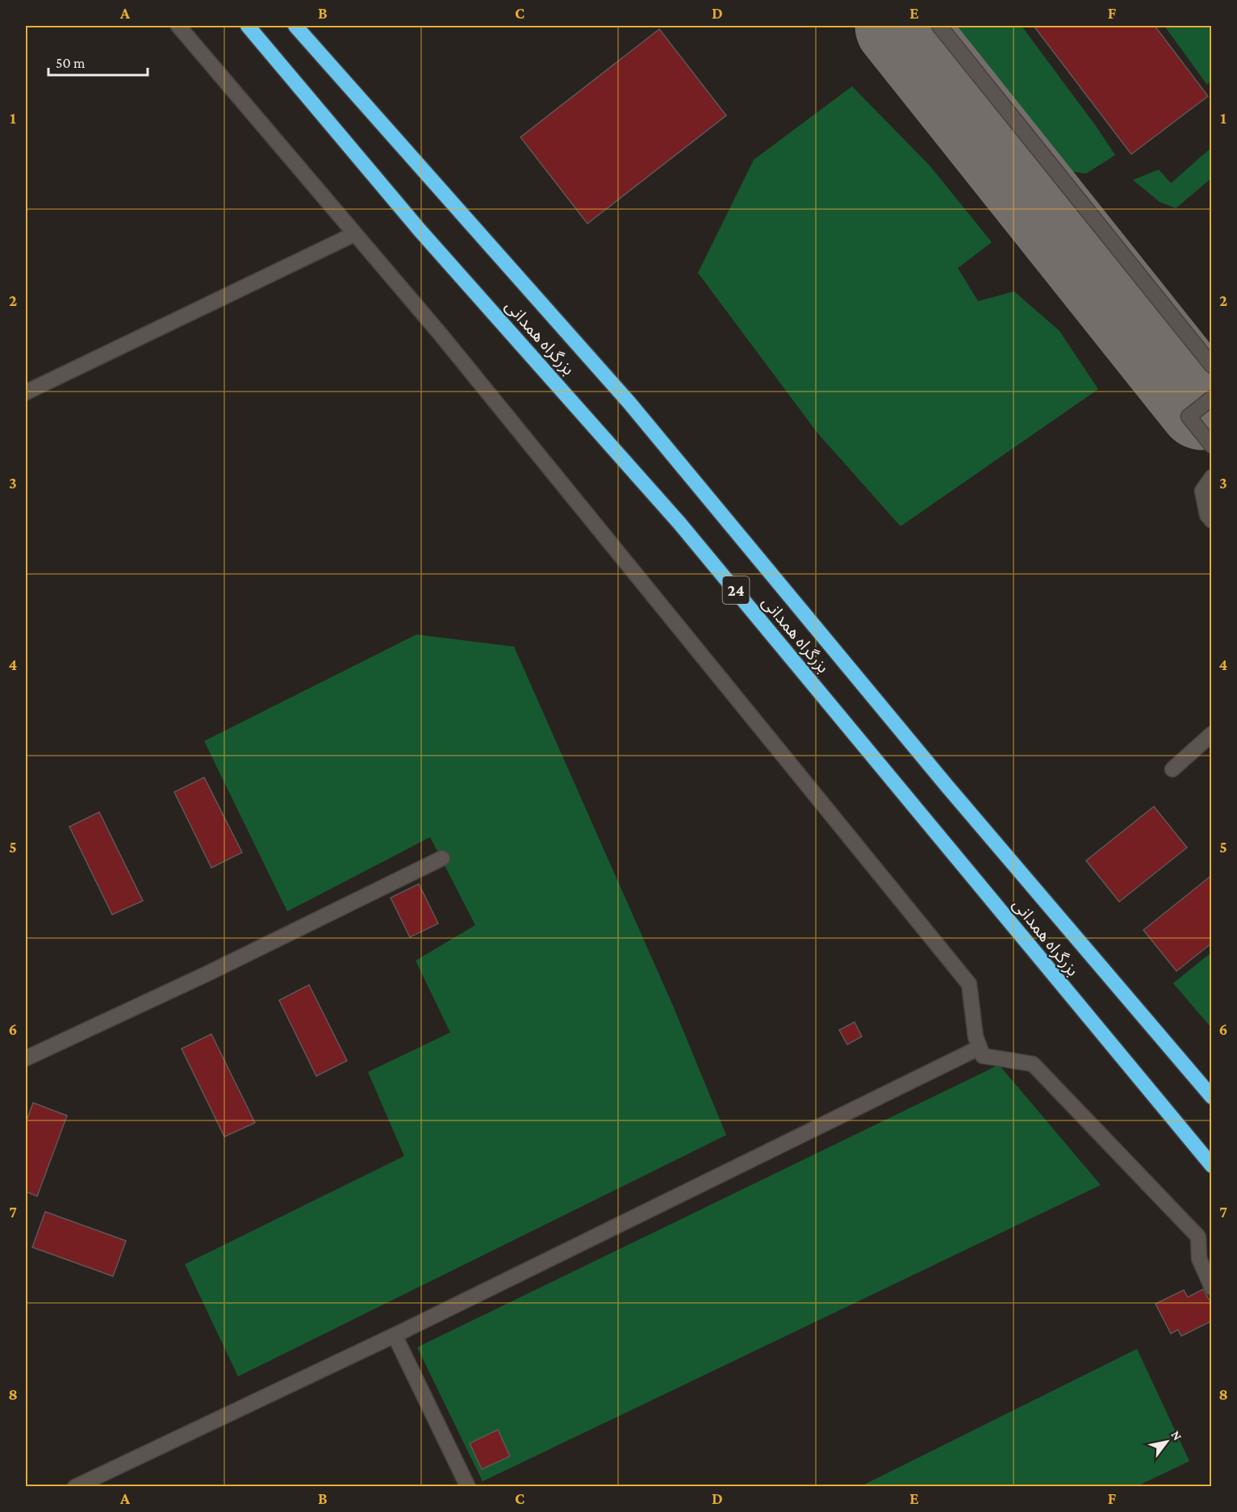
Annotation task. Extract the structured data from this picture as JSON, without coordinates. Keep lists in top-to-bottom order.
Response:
{
  "streets": {
    "highway": ["بزرگراه همدانی", "24"]
  },
  "scale_bar": "50 m",
  "north": "top right",
  "grid": {
    "columns": [
      "A",
      "B",
      "C",
      "D",
      "E",
      "F"
    ],
    "rows": [
      "1",
      "2",
      "3",
      "4",
      "5",
      "6",
      "7",
      "8"
    ]
  }
}
